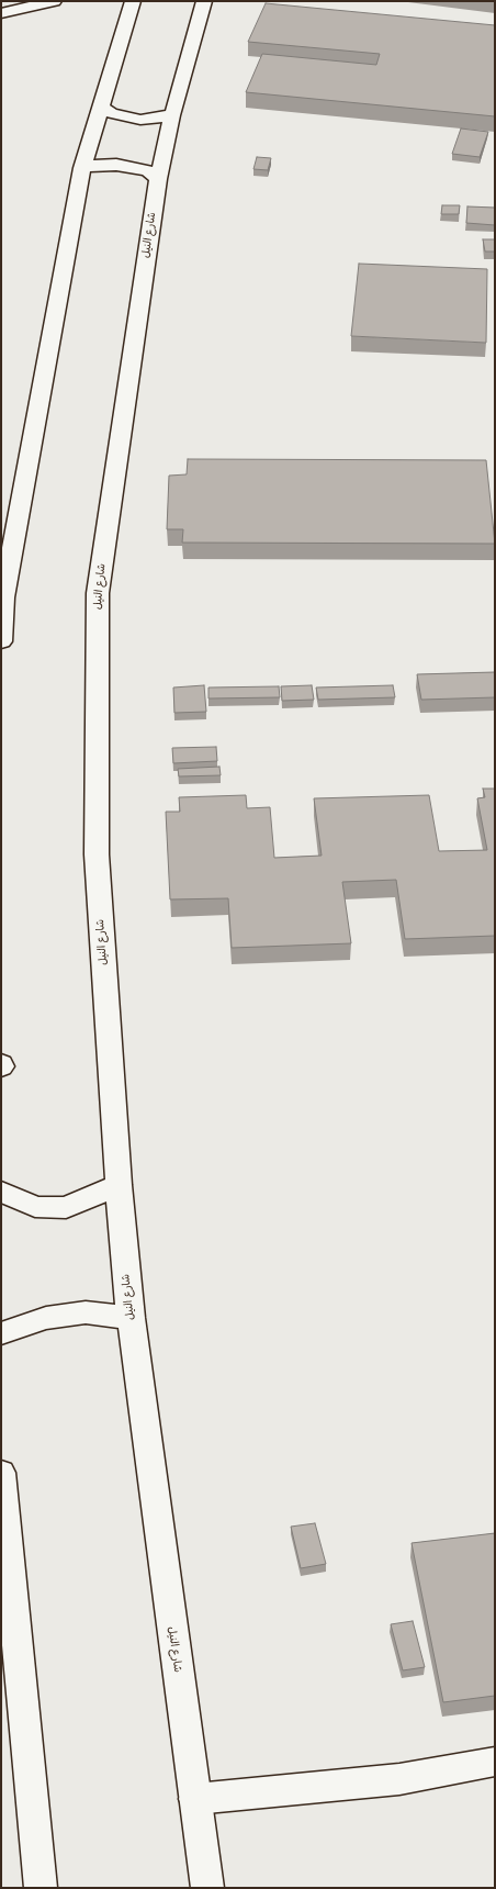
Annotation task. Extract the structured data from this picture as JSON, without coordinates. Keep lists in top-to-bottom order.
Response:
{
  "streets": {
    "main road": ["شارع النيل"]
  }
}
